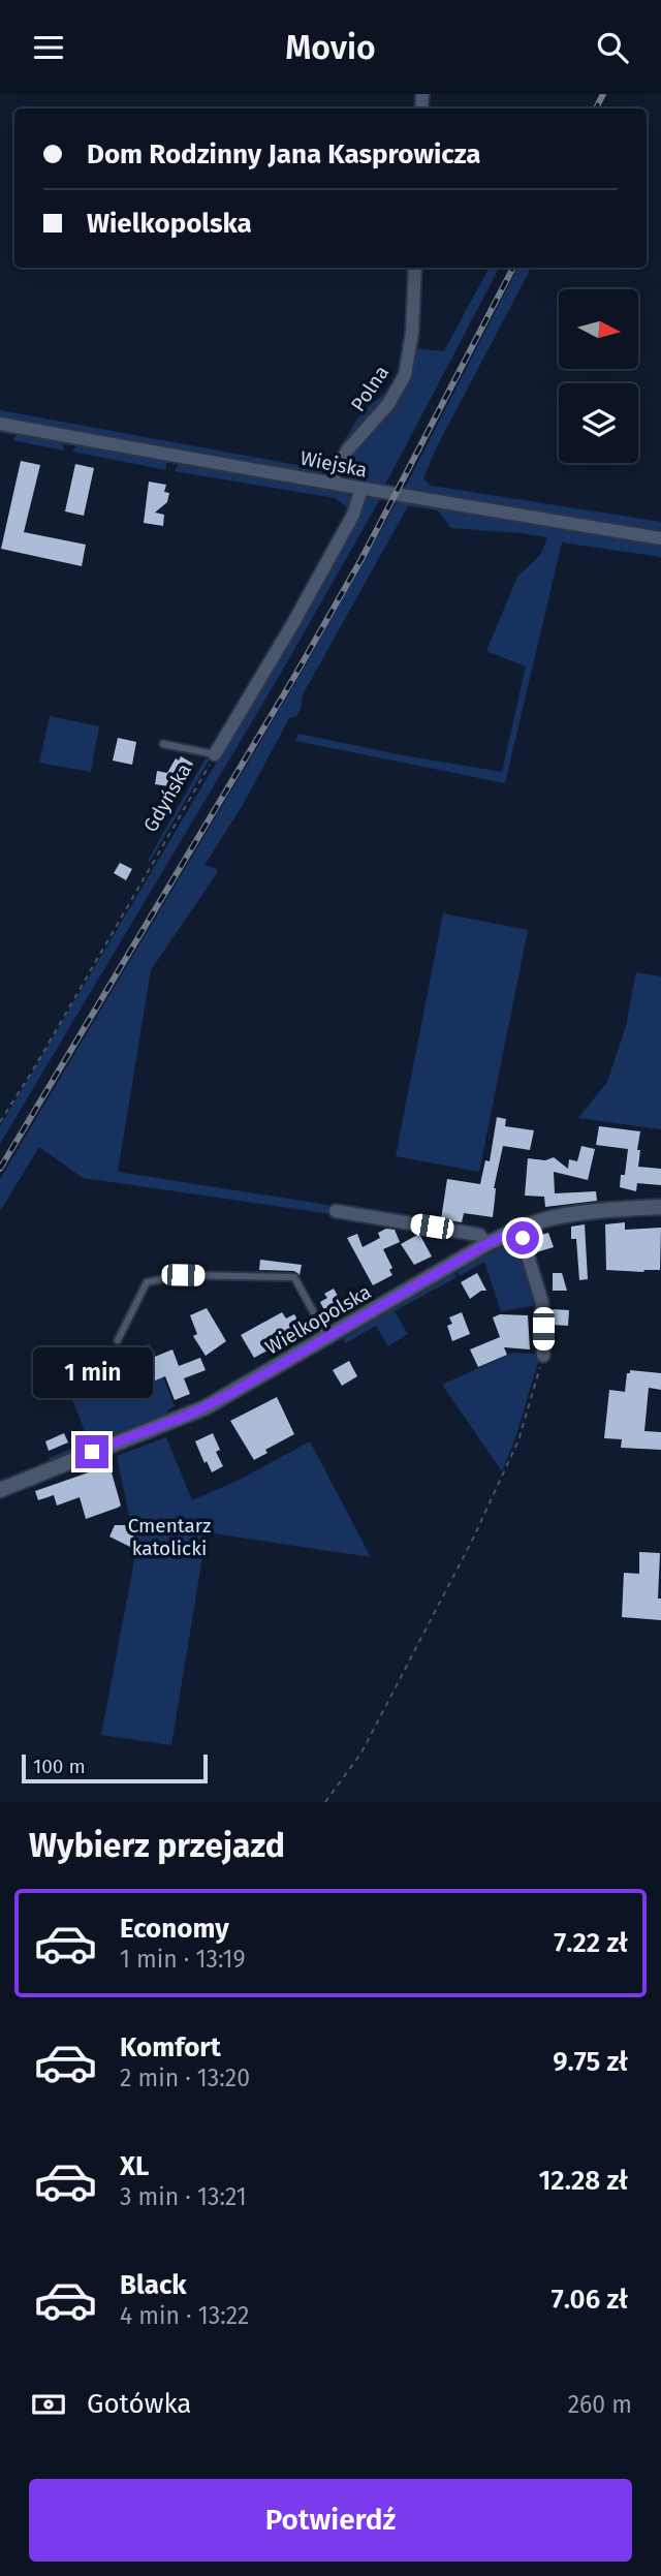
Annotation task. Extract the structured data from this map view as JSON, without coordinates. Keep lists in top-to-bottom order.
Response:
{
  "streets": {
    "street": [
      "Polna",
      "Wiejska",
      "Gdyńska",
      "Wielkopolska"
    ]
  },
  "crossings": [
    ["Polna", "Wiejska"],
    ["Wiejska", "Gdyńska"]
  ],
  "parks": ["Cmentarz katolicki"],
  "scale_bar": "100 m",
  "north": "right",
  "page": {
    "header": "Movio",
    "banner": ["Dom Rodzinny Jana Kasprowicza", "Wielkopolska"],
    "bubble": "1 min",
    "scale": "100 m",
    "heading": "Wybierz przejazd",
    "list": [
      {
        "name": "Economy",
        "note": "1 min · 13:19",
        "value": "7.22 zł"
      },
      {
        "name": "Komfort",
        "note": "2 min · 13:20",
        "value": "9.75 zł"
      },
      {
        "name": "XL",
        "note": "3 min · 13:21",
        "value": "12.28 zł"
      },
      {
        "name": "Black",
        "note": "4 min · 13:22",
        "value": "7.06 zł"
      }
    ],
    "pay": ["Gotówka", "260 m"],
    "buttons": "Potwierdź"
  }
}
